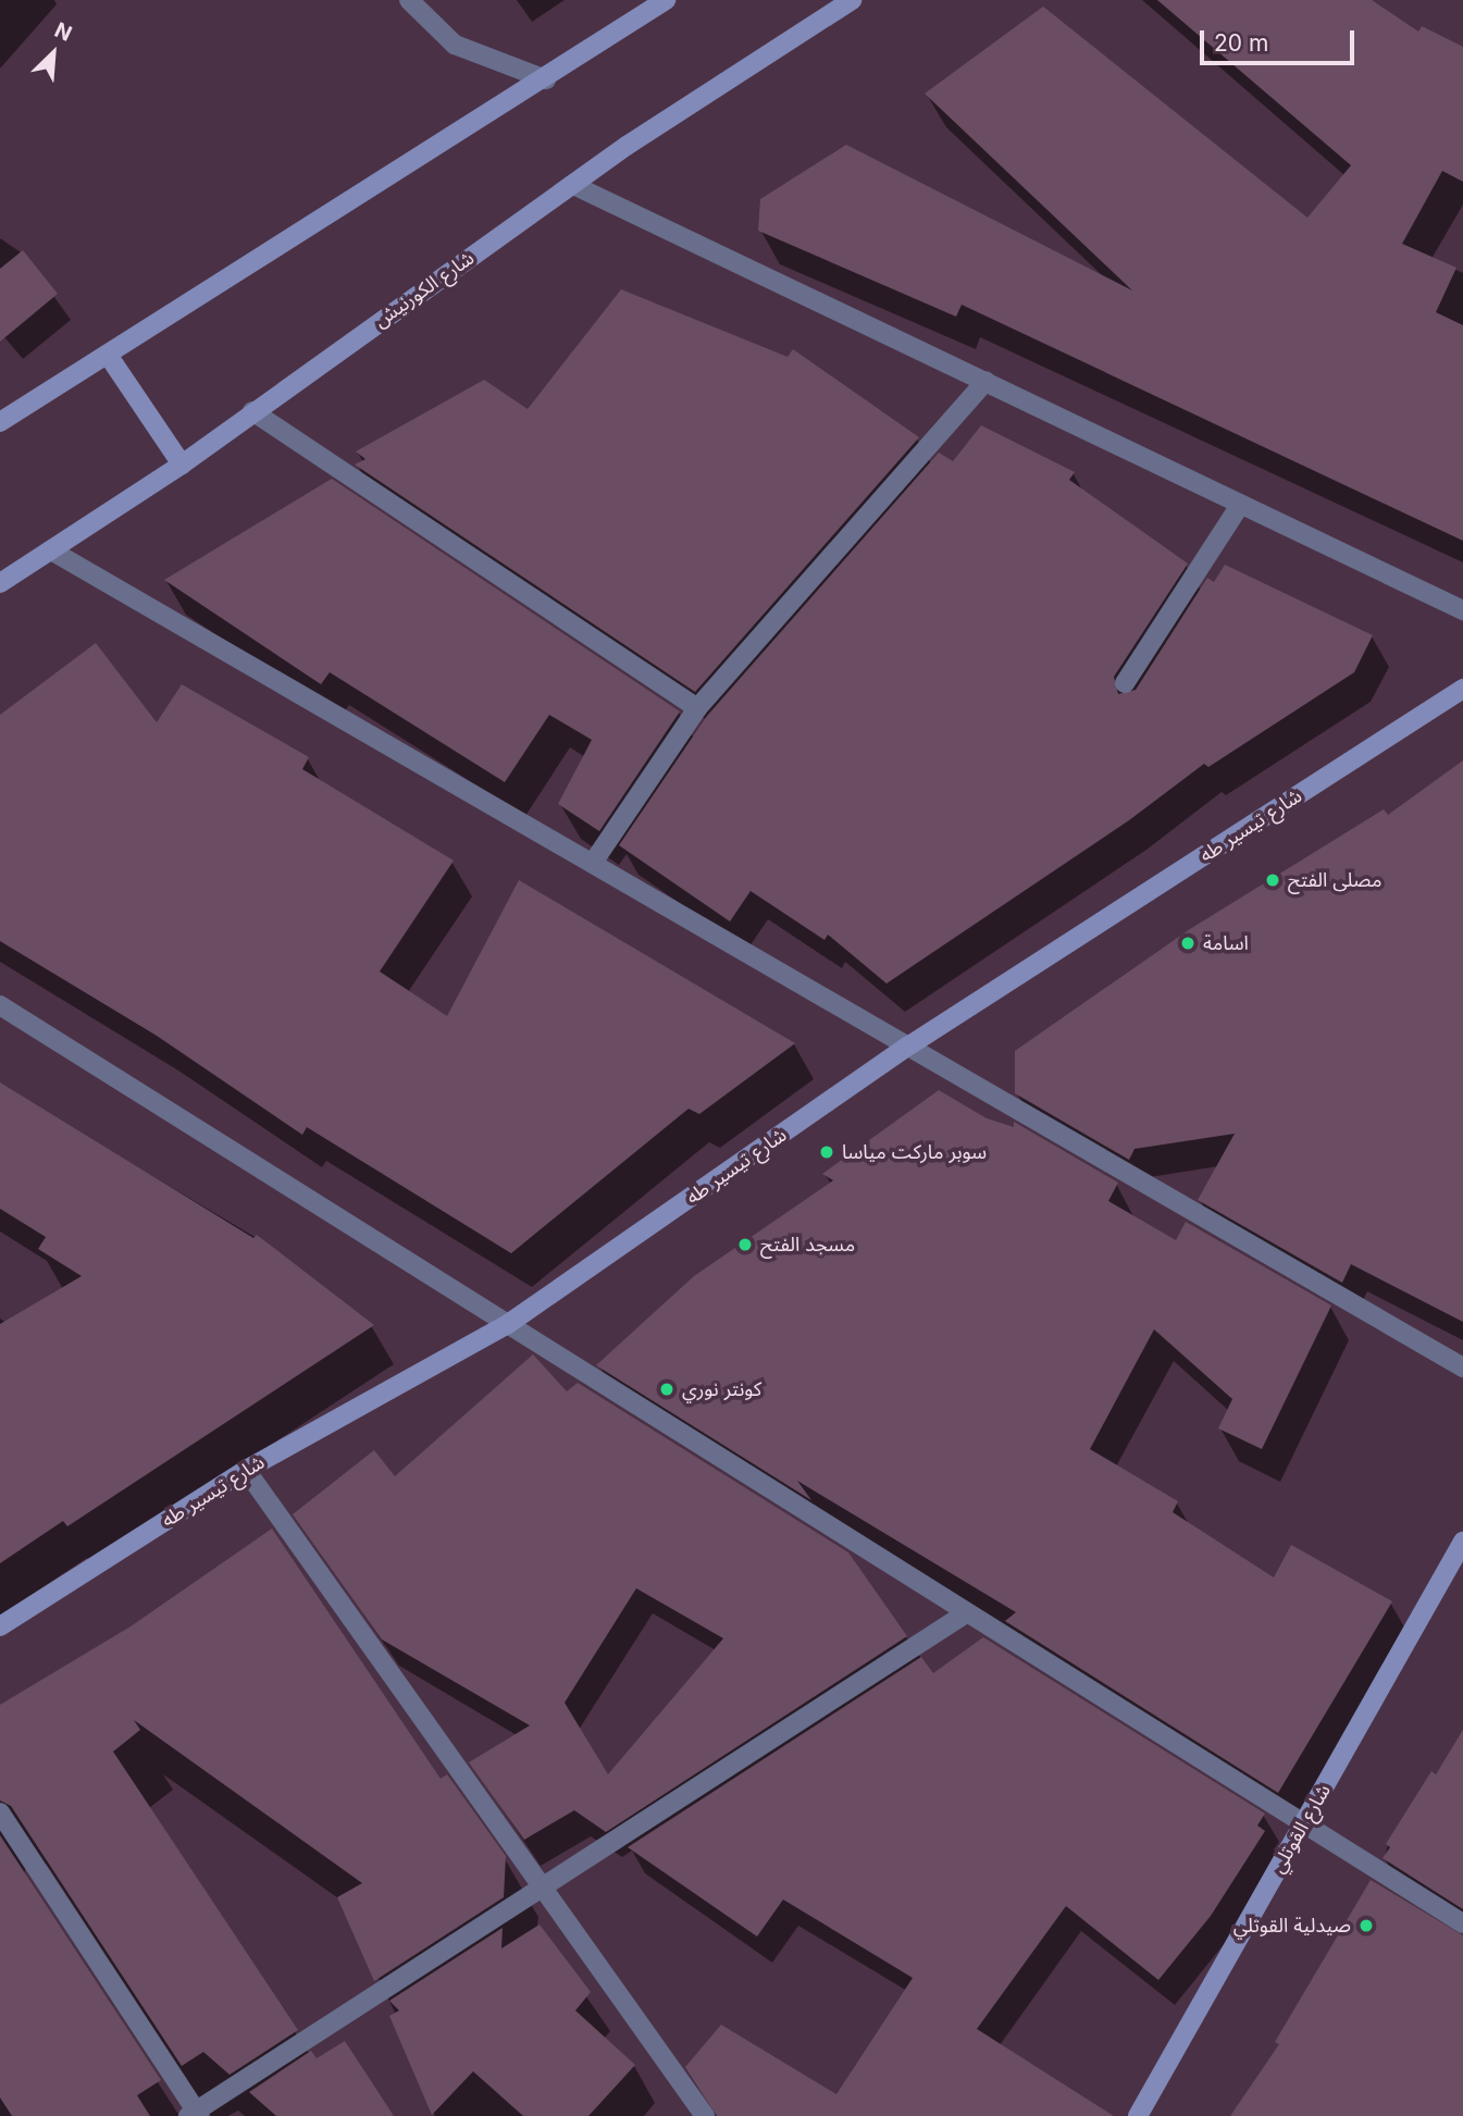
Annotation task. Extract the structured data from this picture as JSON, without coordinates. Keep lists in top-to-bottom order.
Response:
{
  "streets": {
    "street": ["شارع الكورنيش", "شارع تيسير طه", "شارع القوتلي"]
  },
  "places": [
    "مصلى الفتح",
    "اسامة",
    "سوبر ماركت مياسا",
    "مسجد الفتح",
    "كونتر نوري",
    "صيدلية القوتلي"
  ],
  "scale_bar": "20 m",
  "north": "top right"
}
